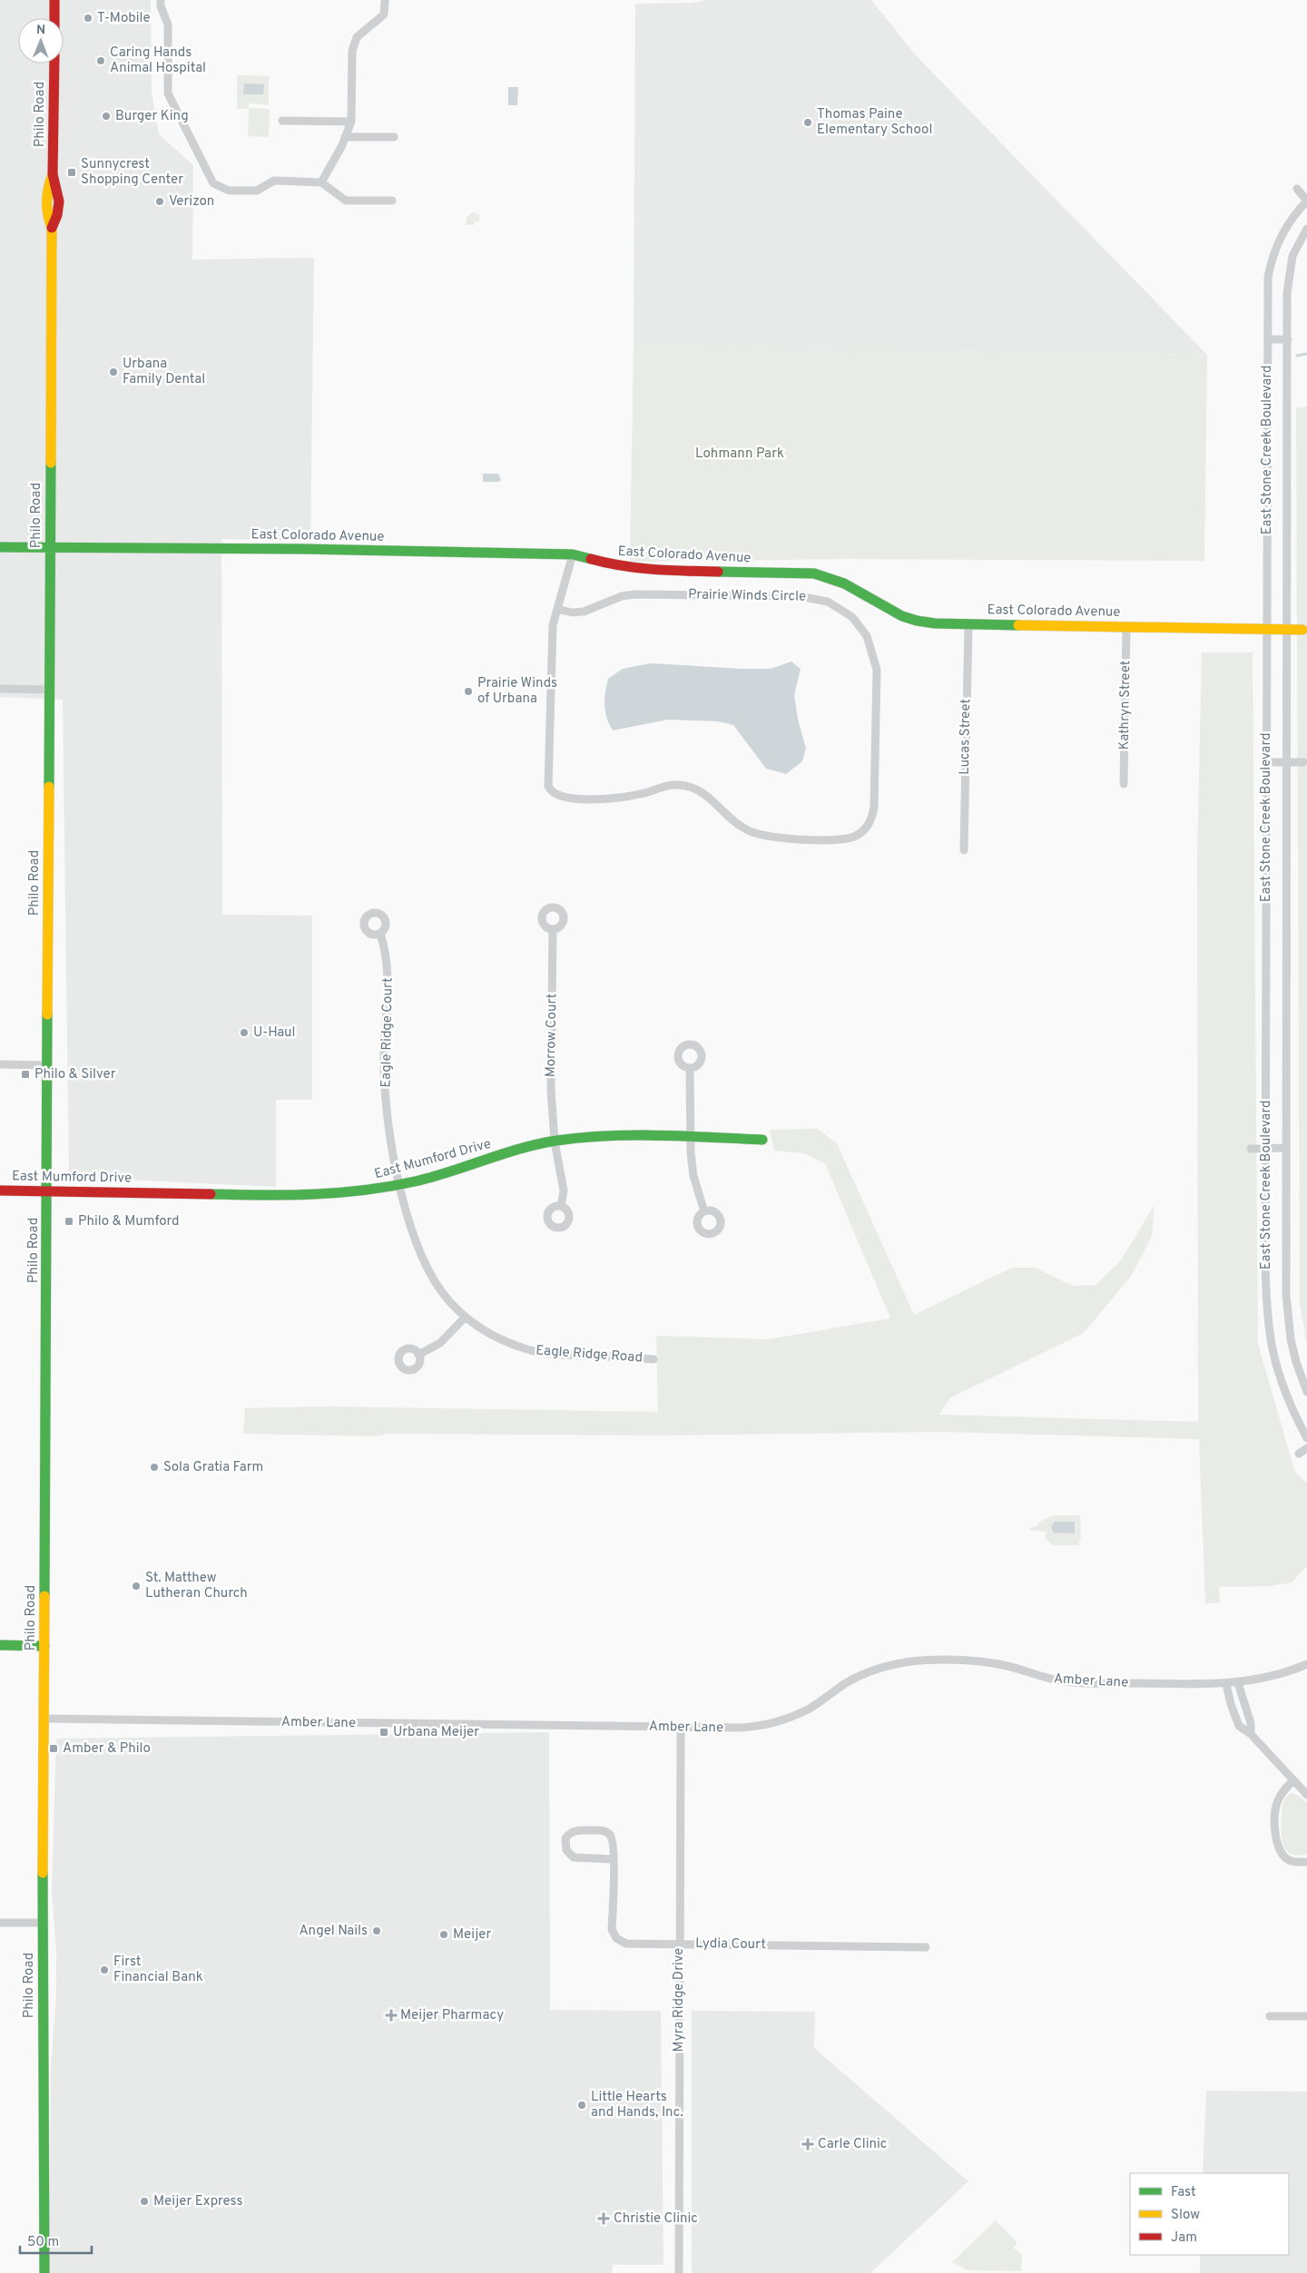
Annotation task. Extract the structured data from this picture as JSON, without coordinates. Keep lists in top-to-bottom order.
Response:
{
  "streets": {
    "main road": ["Philo Road", "East Colorado Avenue", "East Mumford Drive"],
    "street": [
      "East Stone Creek Boulevard",
      "Prairie Winds Circle",
      "Kathryn Street",
      "Lucas Street",
      "Eagle Ridge Court",
      "Morrow Court",
      "Eagle Ridge Road",
      "Amber Lane",
      "Lydia Court",
      "Myra Ridge Drive"
    ]
  },
  "crossings": [
    ["Philo Road", "East Colorado Avenue"],
    ["Philo Road", "East Mumford Drive"],
    ["Philo Road", "Amber Lane"],
    ["East Stone Creek Boulevard", "East Colorado Avenue"],
    ["East Colorado Avenue", "Kathryn Street"],
    ["East Colorado Avenue", "Lucas Street"],
    ["Eagle Ridge Court", "East Mumford Drive"],
    ["Eagle Ridge Court", "Eagle Ridge Road"],
    ["Morrow Court", "East Mumford Drive"],
    ["East Mumford Drive", "Eagle Ridge Road"],
    ["Amber Lane", "Myra Ridge Drive"],
    ["Lydia Court", "Myra Ridge Drive"]
  ],
  "parks": ["Lohmann Park"],
  "places": {
    "other": [
      "T-Mobile",
      "Caring Hands Animal Hospital",
      "Burger King",
      "Thomas Paine Elementary School",
      "Verizon",
      "Urbana Family Dental",
      "Prairie Winds of Urbana",
      "U-Haul",
      "Sola Gratia Farm",
      "St. Matthew Lutheran Church",
      "Angel Nails",
      "Meijer",
      "First Financial Bank",
      "Little Hearts and Hands, Inc.",
      "Meijer Express"
    ],
    "transit": [
      "Sunnycrest Shopping Center",
      "Philo & Silver",
      "Philo & Mumford",
      "Urbana Meijer",
      "Amber & Philo"
    ],
    "health": ["Meijer Pharmacy", "Carle Clinic", "Christie Clinic"]
  },
  "legend": ["Fast", "Slow", "Jam"],
  "scale_bar": "50 m",
  "north": "top"
}
